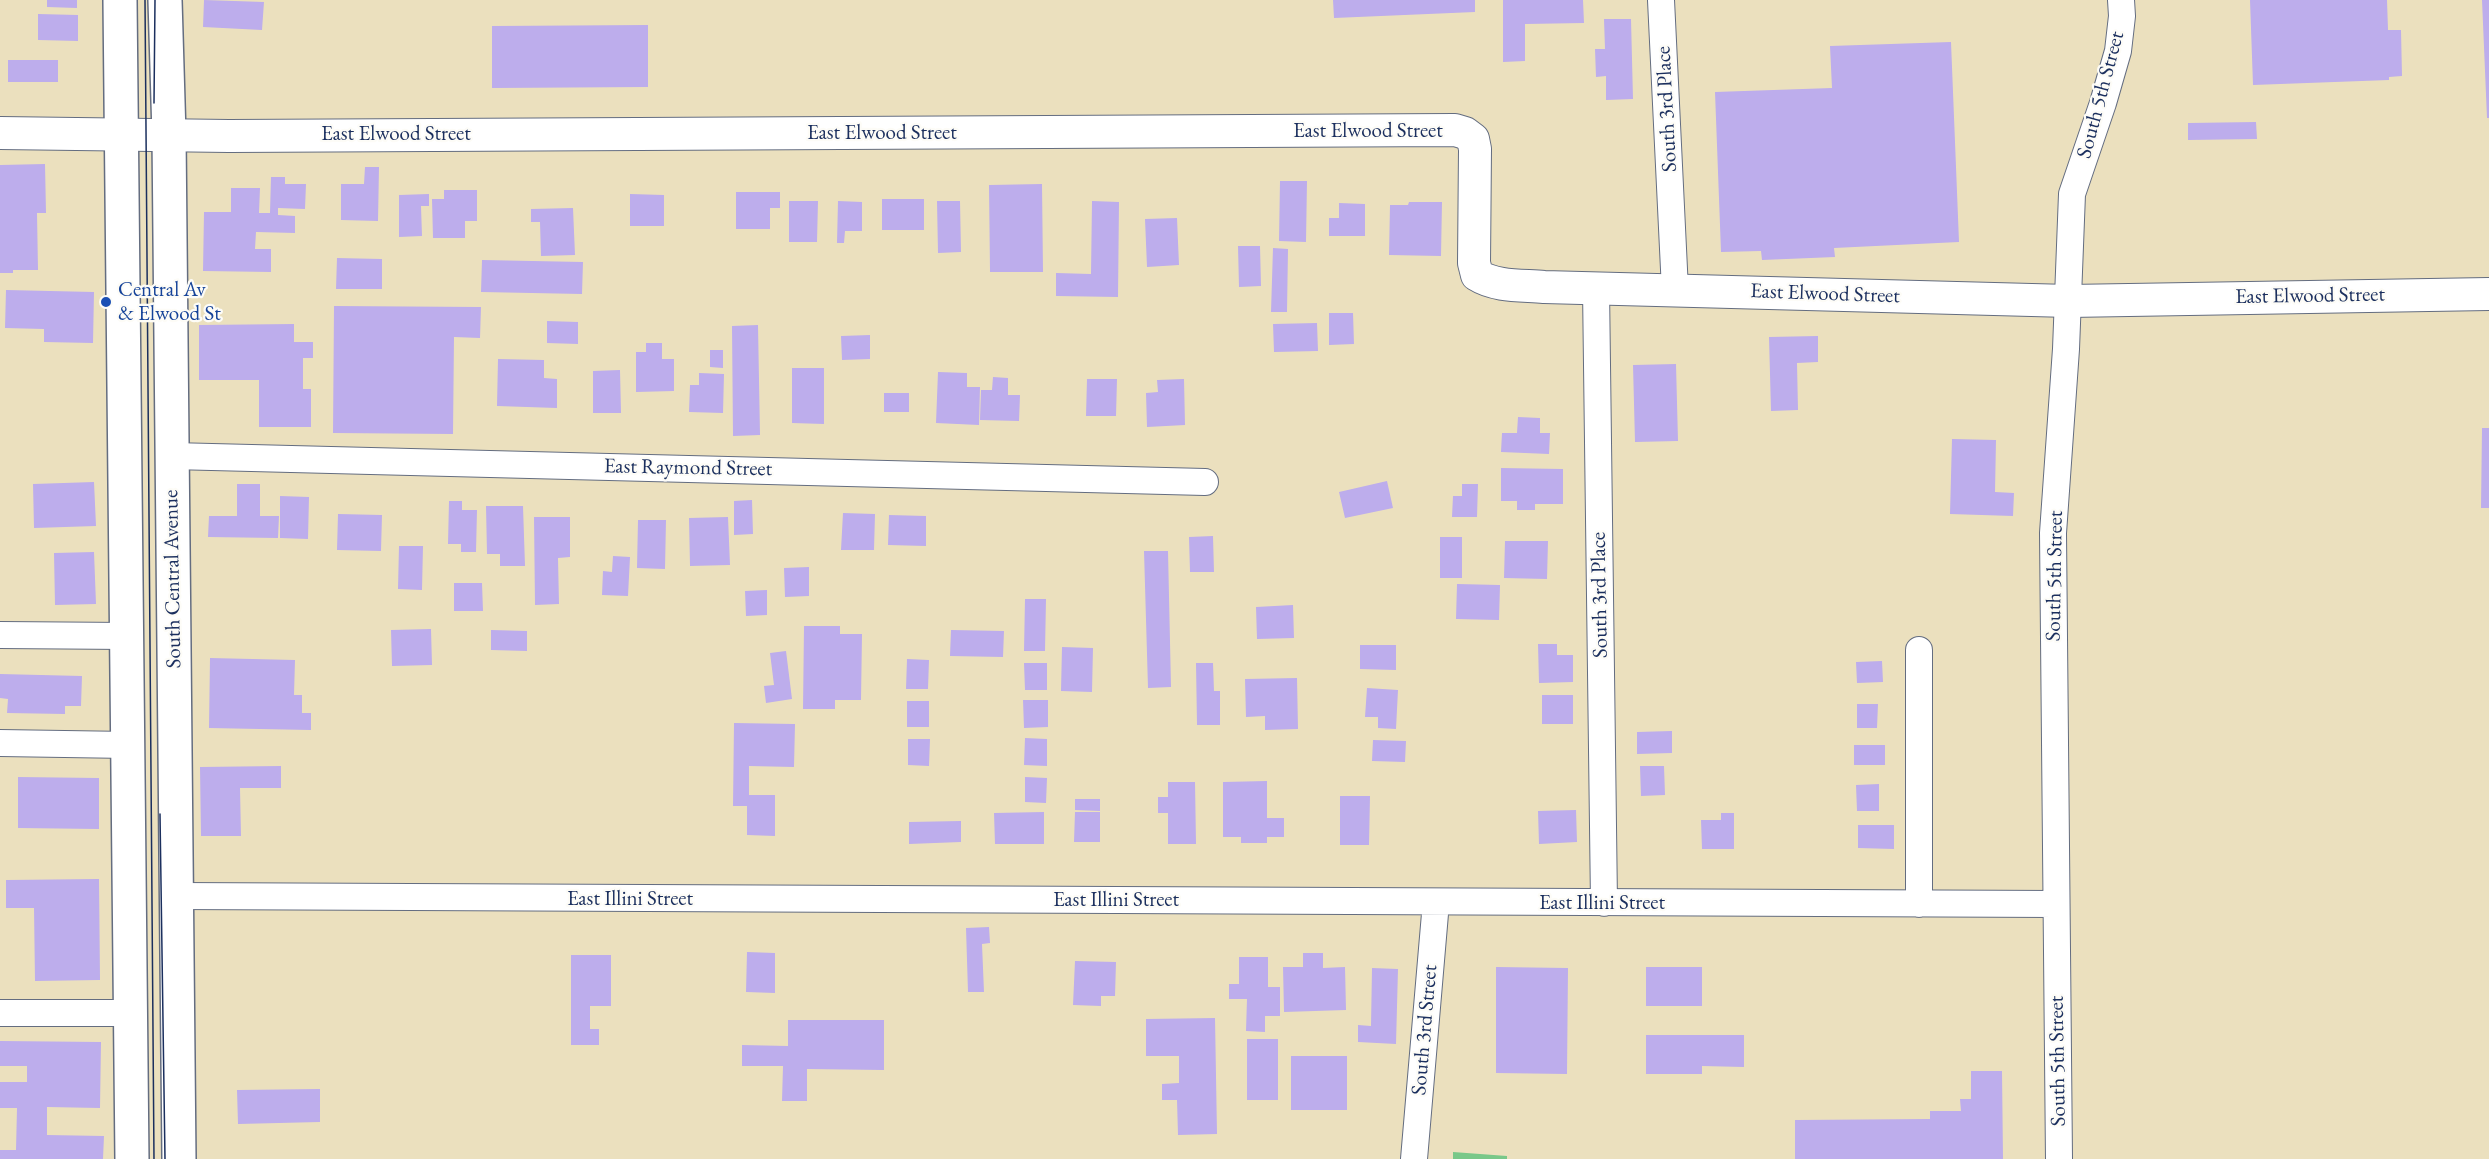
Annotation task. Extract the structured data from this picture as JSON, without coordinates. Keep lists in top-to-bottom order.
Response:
{
  "streets": {
    "main road": ["South Central Avenue"],
    "street": [
      "South 5th Street",
      "South 3rd Place",
      "East Elwood Street",
      "East Raymond Street",
      "East Illini Street",
      "South 3rd Street"
    ]
  },
  "crossings": [
    ["South 5th Street", "East Elwood Street"],
    ["South 5th Street", "East Illini Street"],
    ["South 3rd Place", "East Elwood Street"],
    ["South 3rd Place", "East Illini Street"],
    ["East Elwood Street", "South Central Avenue"],
    ["East Raymond Street", "South Central Avenue"],
    ["South Central Avenue", "East Illini Street"],
    ["East Illini Street", "South 3rd Street"]
  ],
  "places": ["Central Av & Elwood St"]
}
